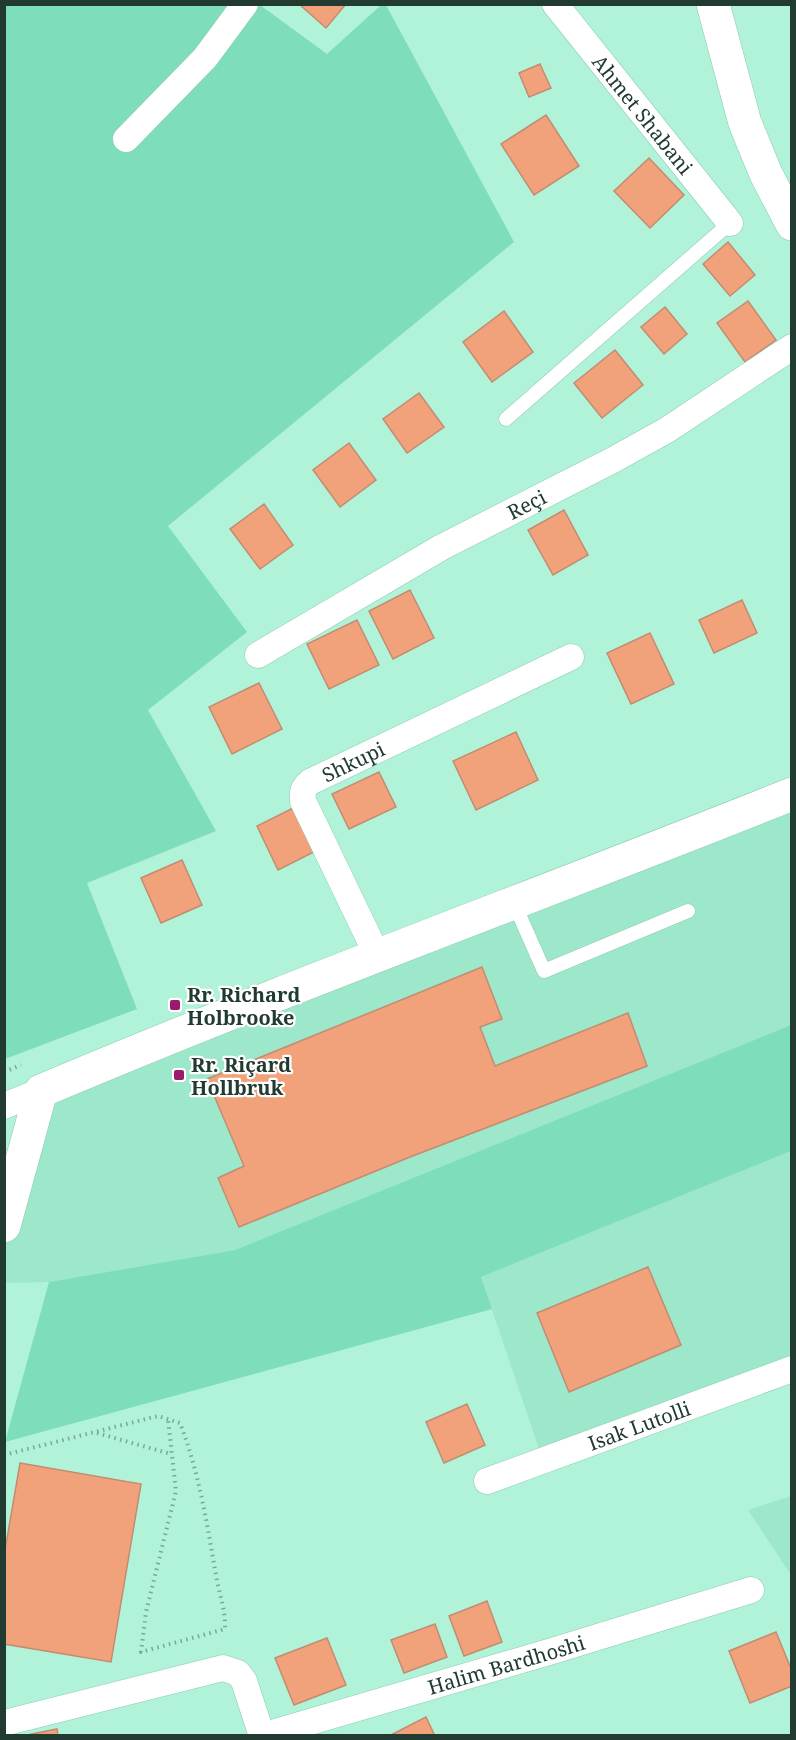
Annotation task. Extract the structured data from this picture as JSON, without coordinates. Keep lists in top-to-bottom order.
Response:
{
  "streets": {
    "street": [
      "Ahmet Shabani",
      "Reçi",
      "Shkupi",
      "Isak Lutolli",
      "Halim Bardhoshi"
    ]
  },
  "places": {
    "transit": ["Rr. Richard Holbrooke", "Rr. Riçard Hollbruk"]
  }
}
